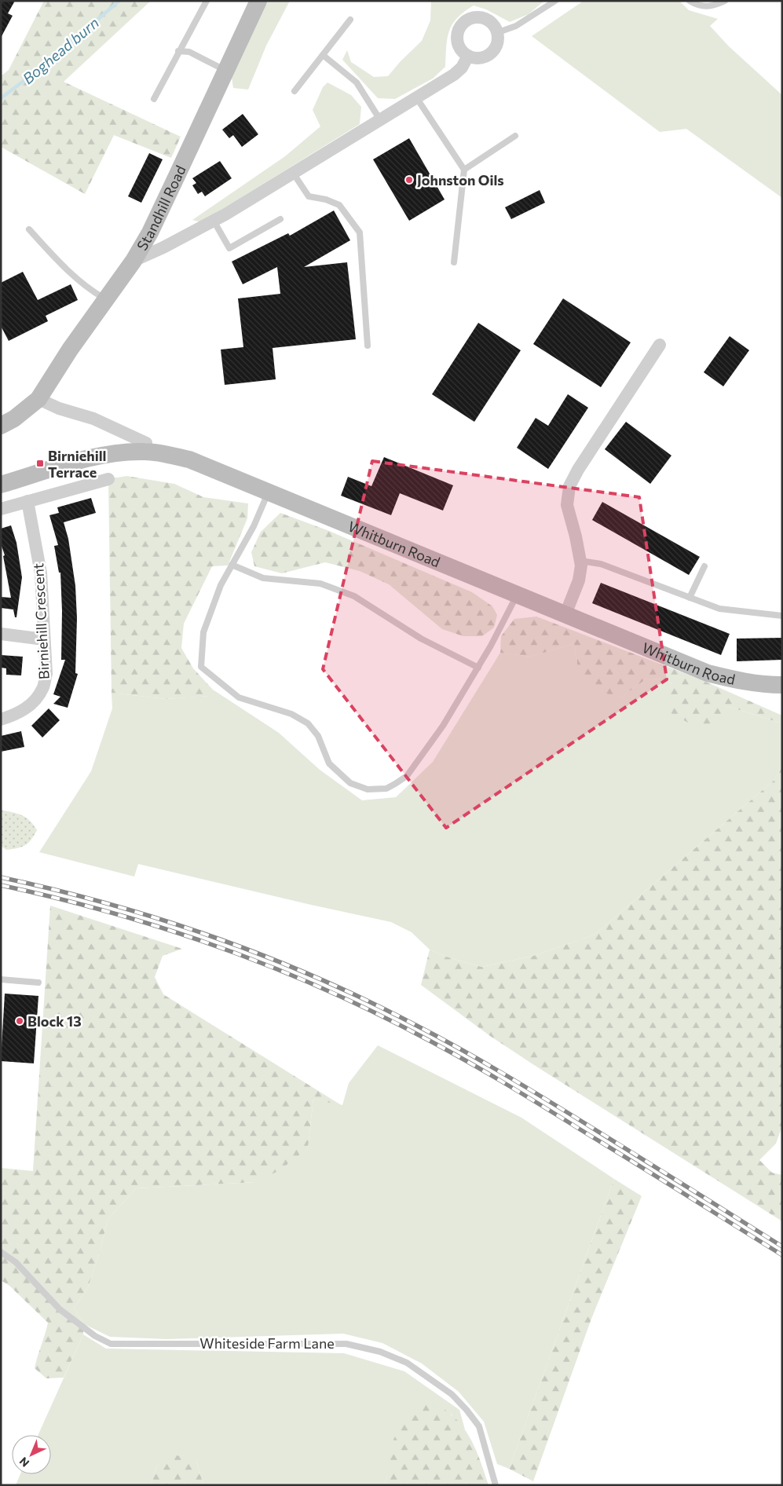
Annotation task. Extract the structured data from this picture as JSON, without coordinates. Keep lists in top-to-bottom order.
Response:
{
  "streets": {
    "main road": ["Standhill Road", "Whitburn Road"],
    "street": ["Birniehill Crescent"],
    "lane": ["Whiteside Farm Lane"]
  },
  "water": ["Boghead burn"],
  "places": {
    "other": ["Johnston Oils", "Block 13"],
    "transit": ["Birniehill Terrace"]
  },
  "north": "bottom left"
}
